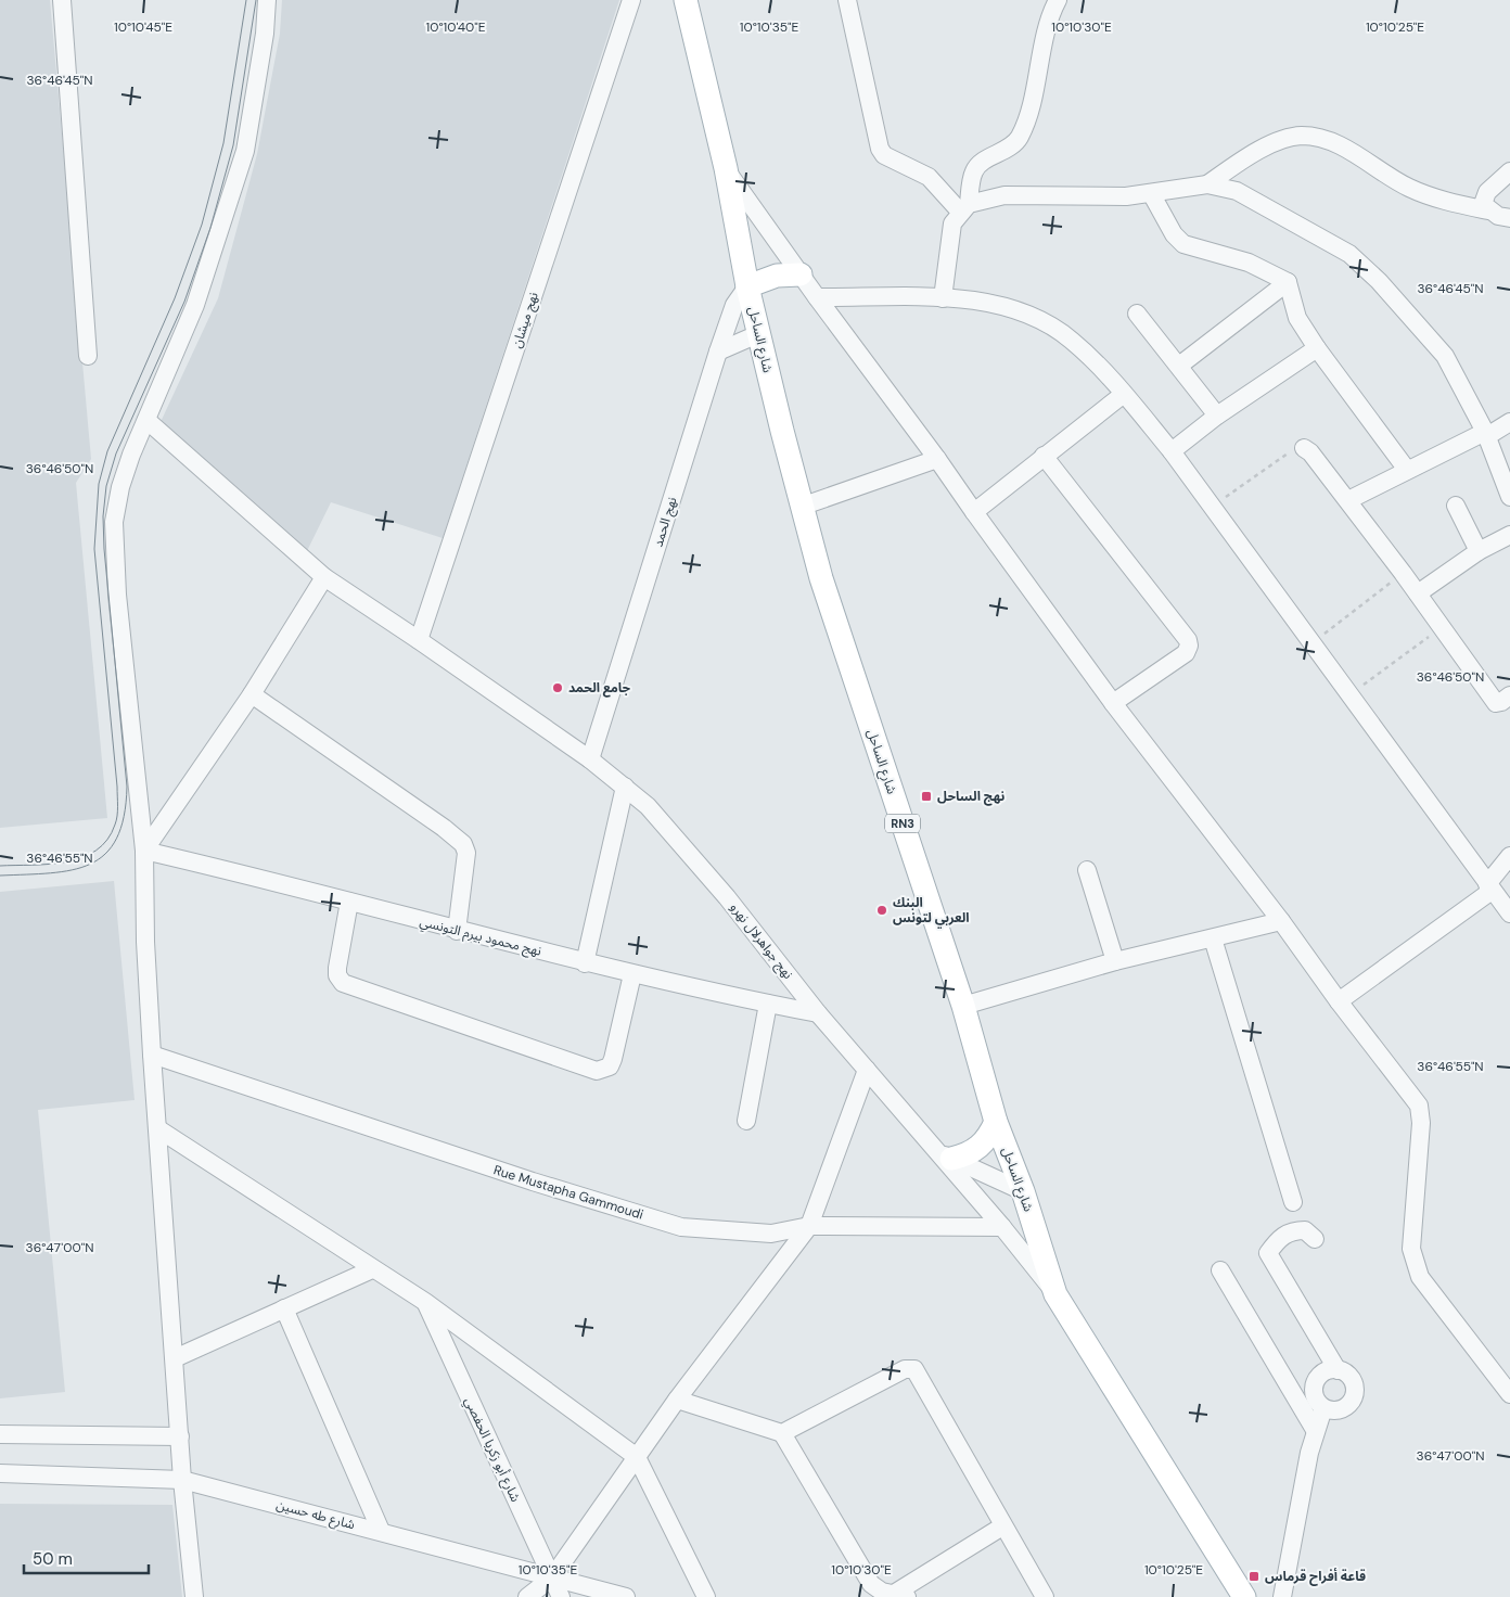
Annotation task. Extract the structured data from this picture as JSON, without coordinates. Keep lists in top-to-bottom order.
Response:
{
  "streets": {
    "main road": ["شارع الساحل", "RN3"],
    "street": [
      "نهج ميشان",
      "نهج الحمد",
      "نهج محمود بيرم التونسي",
      "نهج جواهرلال نهرو",
      "Rue Mustapha Gammoudi",
      "شارع أبو زكريا الحفصي",
      "شارع طه حسين"
    ]
  },
  "crossings": [
    ["نهج ميشان", "نهج جواهرلال نهرو"],
    ["شارع الساحل", "نهج الحمد"],
    ["شارع الساحل", "نهج جواهرلال نهرو"],
    ["نهج الحمد", "نهج جواهرلال نهرو"],
    ["نهج محمود بيرم التونسي", "نهج جواهرلال نهرو"],
    ["نهج جواهرلال نهرو", "Rue Mustapha Gammoudi"],
    ["شارع أبو زكريا الحفصي", "شارع طه حسين"]
  ],
  "places": {
    "other": ["جامع الحمد", "البنك العربي لتونس"],
    "transit": ["نهج الساحل", "قاعة أفراح قرماس"]
  },
  "scale_bar": "50 m",
  "coordinates": [
    "10°10'45\"E",
    "10°10'40\"E",
    "10°10'35\"E",
    "10°10'30\"E",
    "10°10'25\"E",
    "36°46'45\"N",
    "36°46'50\"N",
    "36°46'55\"N",
    "36°47'00\"N"
  ]
}
